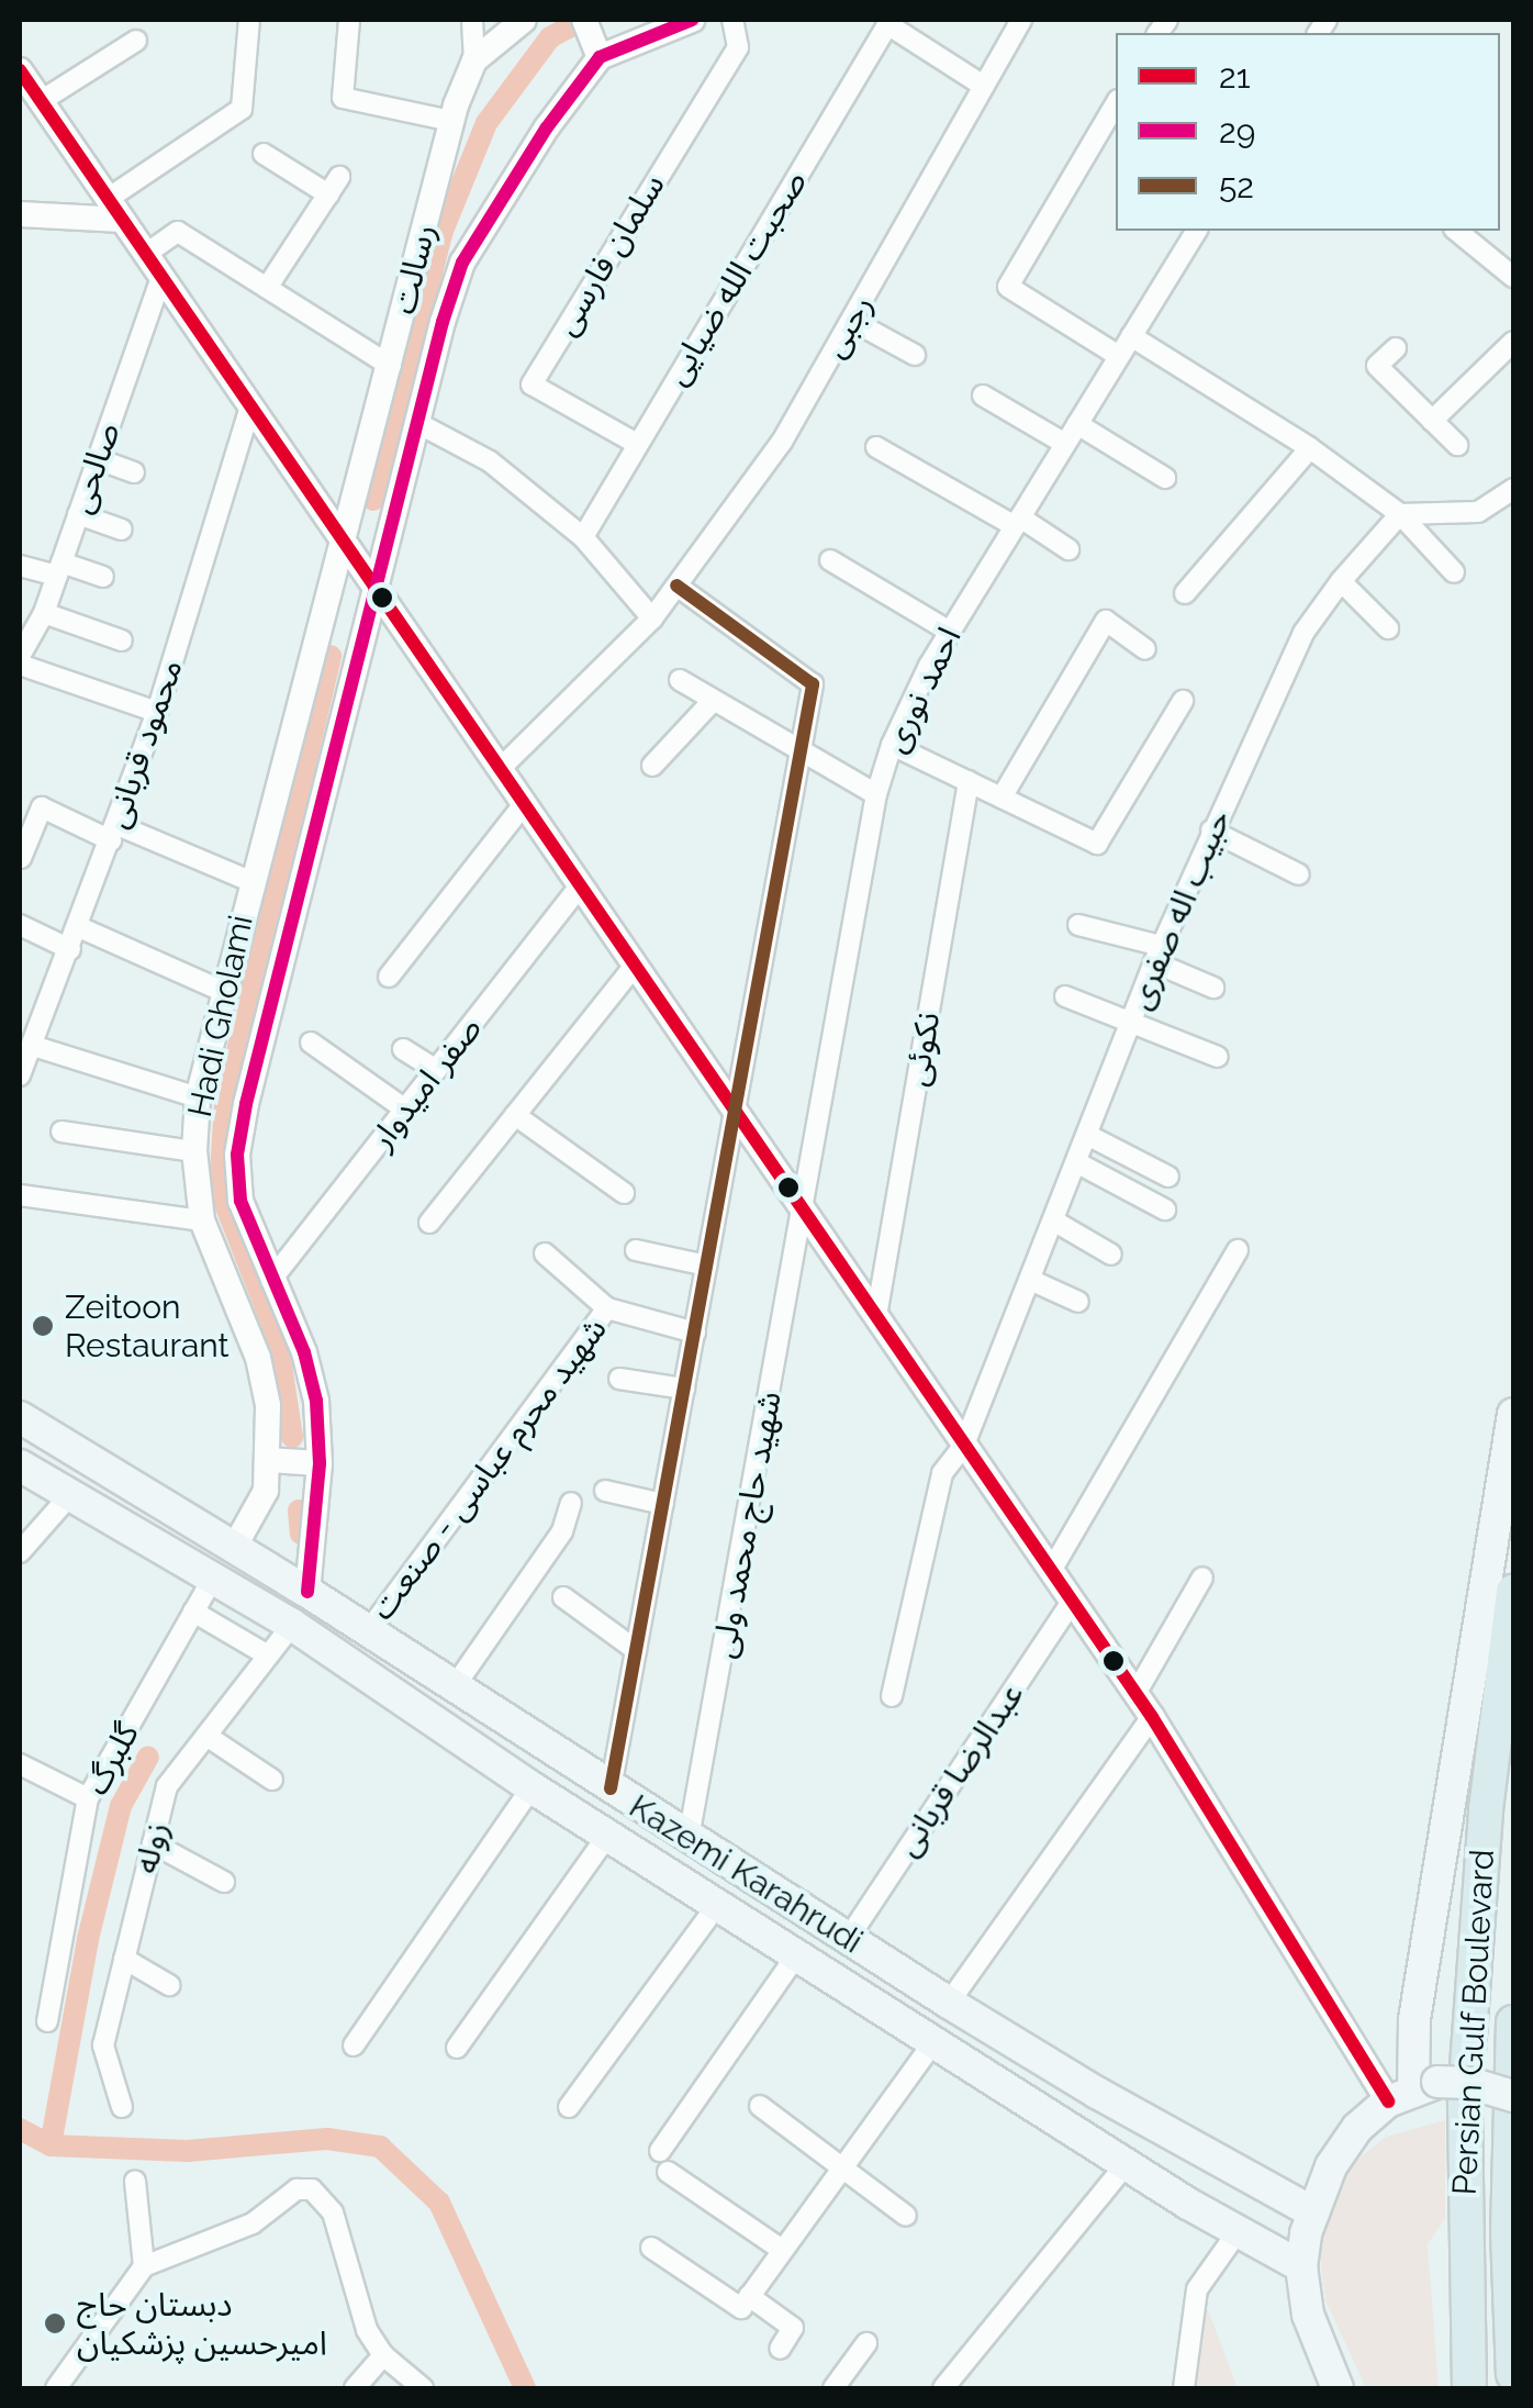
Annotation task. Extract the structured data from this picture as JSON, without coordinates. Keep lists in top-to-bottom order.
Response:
{
  "streets": {
    "highway": ["Persian Gulf Boulevard"],
    "main road": ["Kazemi Karahrudi"],
    "street": [
      "سلمان فارسی",
      "رسالت",
      "صحبت الله ضیایی",
      "رجبی",
      "صالحی",
      "احمد نوری",
      "محمود قربانی",
      "حبیب اله صفری",
      "Hadi Gholami",
      "نکوئی",
      "صفر امیدوار",
      "شهید محرم عباسی - صنعت",
      "شهید حاج محمد ولی",
      "گلبرگ",
      "عبدالرضا قربانی",
      "زوله"
    ]
  },
  "crossings": [
    ["سلمان فارسی", "صحبت الله ضیایی"],
    ["رسالت", "Hadi Gholami"],
    ["احمد نوری", "شهید حاج محمد ولی"],
    ["Hadi Gholami", "صفر امیدوار"],
    ["Hadi Gholami", "Kazemi Karahrudi"],
    ["شهید محرم عباسی - صنعت", "Kazemi Karahrudi"],
    ["شهید حاج محمد ولی", "Kazemi Karahrudi"],
    ["گلبرگ", "Kazemi Karahrudi"],
    ["عبدالرضا قربانی", "Kazemi Karahrudi"],
    ["زوله", "Kazemi Karahrudi"]
  ],
  "places": ["Zeitoon Restaurant", "دبستان حاج امیرحسین پزشکیان"],
  "lines": ["transit line 29", "transit line 21", "transit line 52"],
  "legend": ["21", "29", "52"]
}
